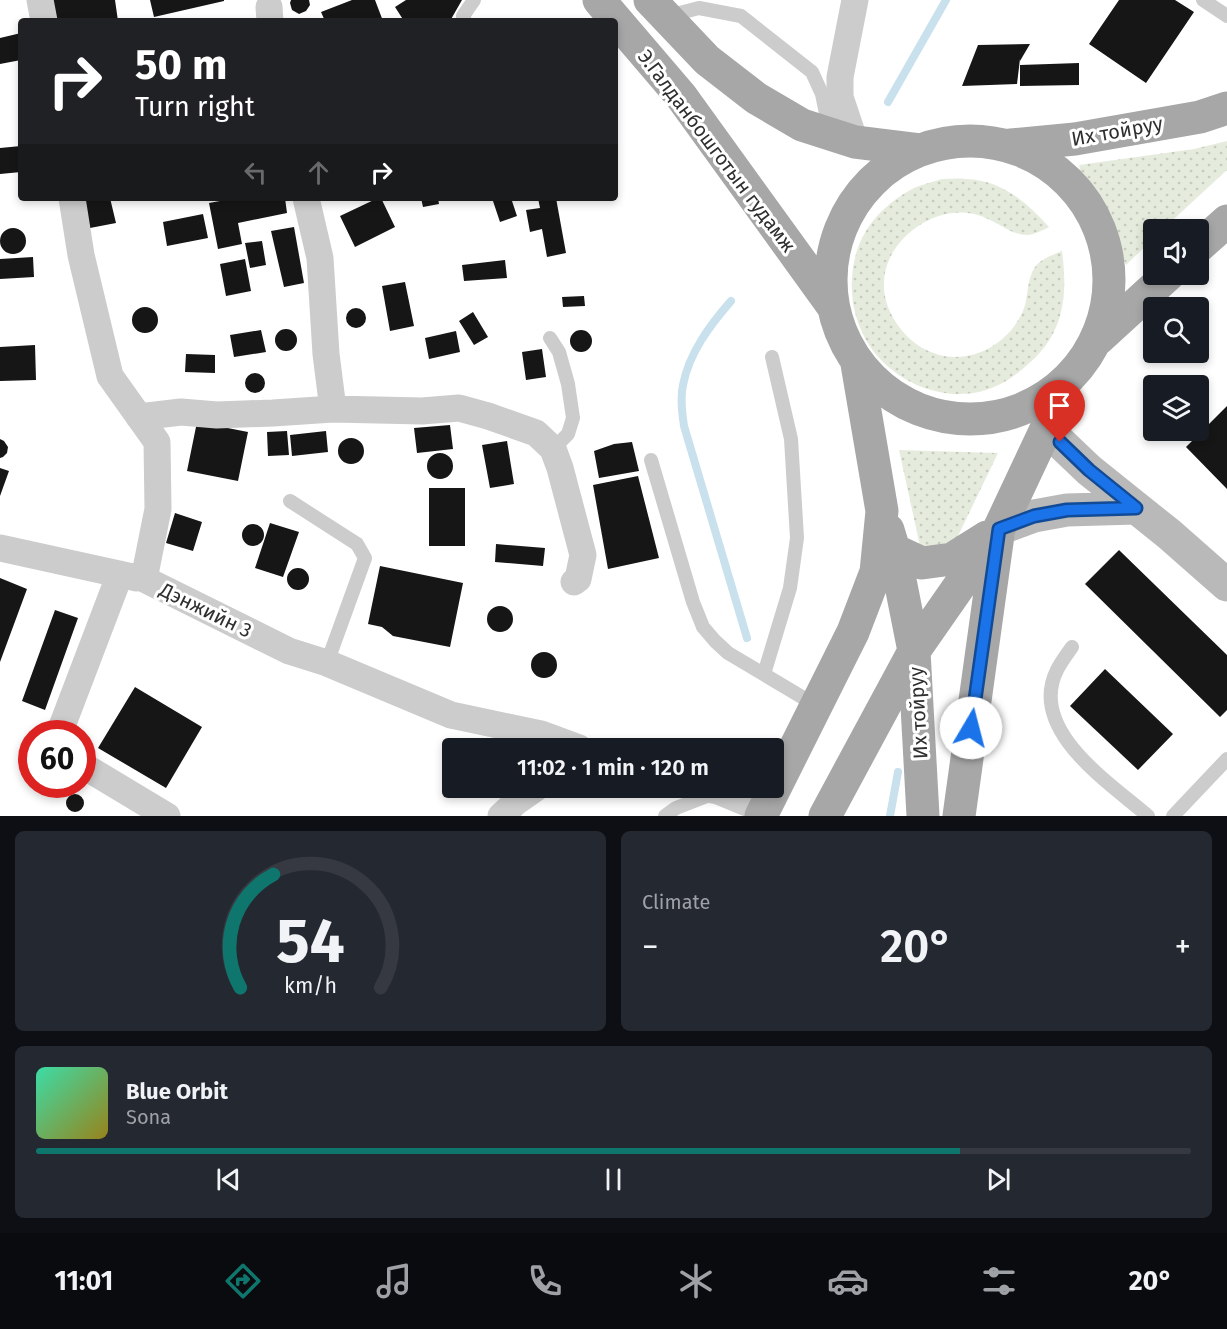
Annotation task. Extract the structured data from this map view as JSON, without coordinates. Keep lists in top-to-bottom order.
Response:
{
  "streets": {
    "main road": ["Их тойруу", "Э.Галданбошготын гудамж"],
    "street": ["Дэнжийн 3"]
  },
  "page": {
    "turn": ["50 m", "Turn right"],
    "limit": "60",
    "trip": "11:02 · 1 min · 120 m",
    "tile": "Climate",
    "heat": ["−", "20°", "+"],
    "song": ["Blue Orbit", "Sona"],
    "tabs": ["11:01", "20°"],
    "gauge": ["54", "km/h"]
  }
}
